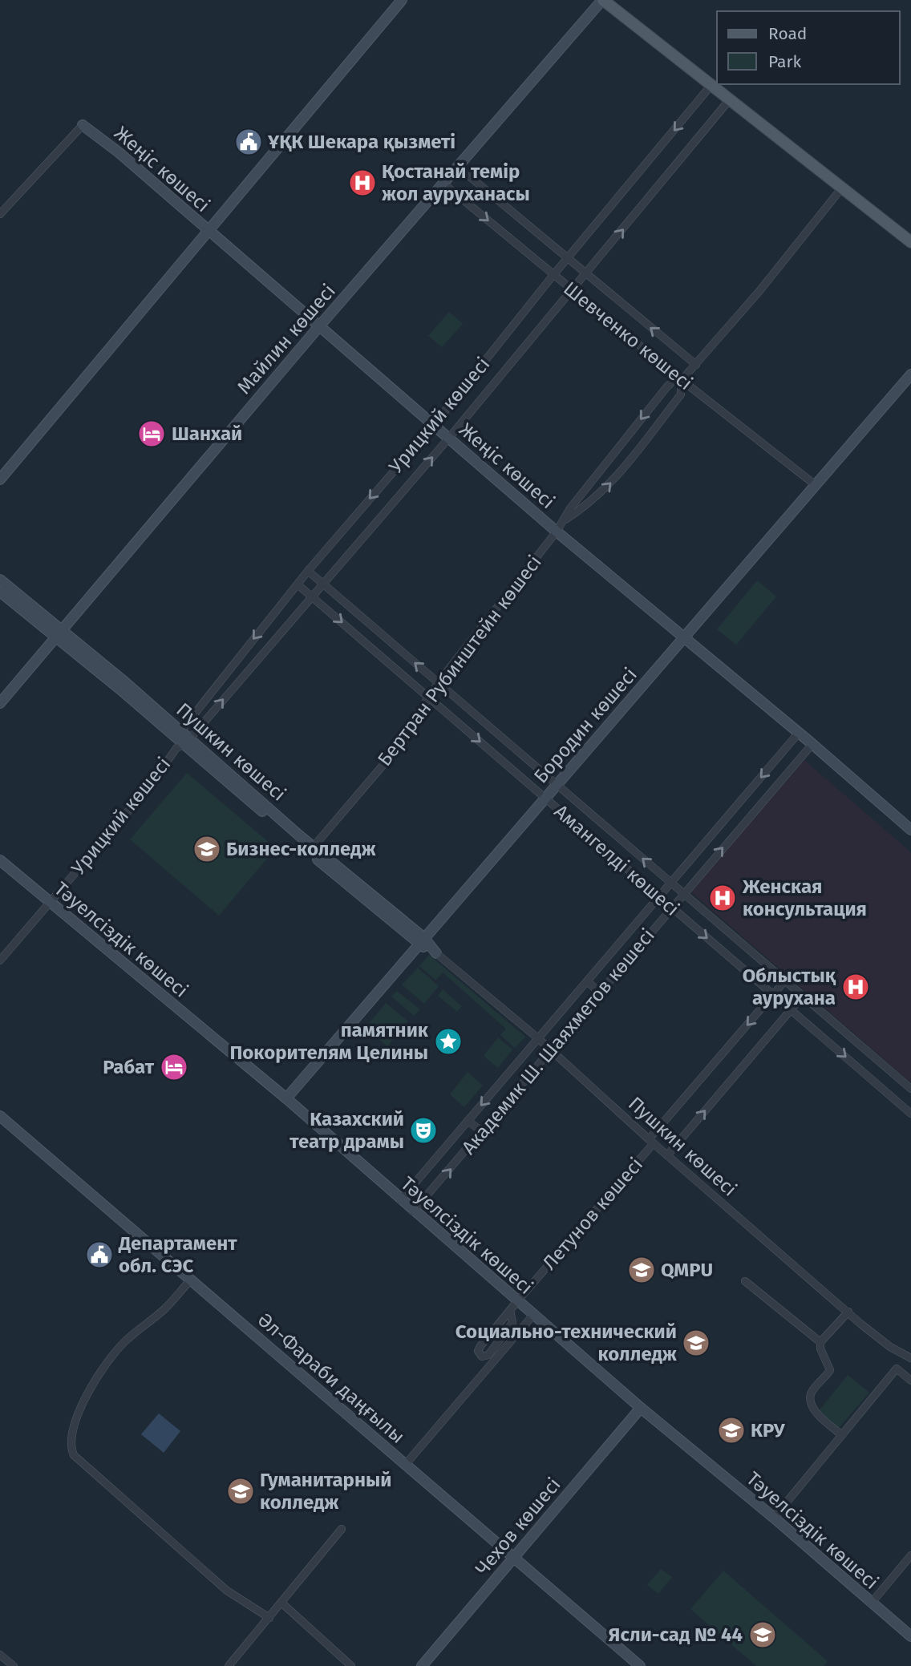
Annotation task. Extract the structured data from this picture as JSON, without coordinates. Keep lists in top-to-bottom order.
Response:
{
  "streets": {
    "street": [
      "Жеңіс көшесі",
      "Шевченко көшесі",
      "Майлин көшесі",
      "Урицкий көшесі",
      "Бертран Рубинштейн көшесі",
      "Бородин көшесі",
      "Пушкин көшесі",
      "Амангелді көшесі",
      "Тәуелсіздік көшесі",
      "Академик Ш. Шаяхметов көшесі",
      "Летунов көшесі",
      "Әл-Фараби даңғылы",
      "Чехов көшесі"
    ]
  },
  "crossings": [
    ["Жеңіс көшесі", "Майлин көшесі"],
    ["Жеңіс көшесі", "Урицкий көшесі"],
    ["Жеңіс көшесі", "Бертран Рубинштейн көшесі"],
    ["Жеңіс көшесі", "Бородин көшесі"],
    ["Жеңіс көшесі", "Академик Ш. Шаяхметов көшесі"],
    ["Шевченко көшесі", "Майлин көшесі"],
    ["Шевченко көшесі", "Урицкий көшесі"],
    ["Шевченко көшесі", "Бертран Рубинштейн көшесі"],
    ["Шевченко көшесі", "Бородин көшесі"],
    ["Майлин көшесі", "Пушкин көшесі"],
    ["Урицкий көшесі", "Пушкин көшесі"],
    ["Урицкий көшесі", "Амангелді көшесі"],
    ["Урицкий көшесі", "Тәуелсіздік көшесі"],
    ["Бертран Рубинштейн көшесі", "Пушкин көшесі"],
    ["Бертран Рубинштейн көшесі", "Амангелді көшесі"],
    ["Бородин көшесі", "Пушкин көшесі"],
    ["Бородин көшесі", "Амангелді көшесі"],
    ["Бородин көшесі", "Тәуелсіздік көшесі"],
    ["Пушкин көшесі", "Академик Ш. Шаяхметов көшесі"],
    ["Пушкин көшесі", "Летунов көшесі"],
    ["Амангелді көшесі", "Академик Ш. Шаяхметов көшесі"],
    ["Амангелді көшесі", "Летунов көшесі"],
    ["Тәуелсіздік көшесі", "Академик Ш. Шаяхметов көшесі"],
    ["Тәуелсіздік көшесі", "Летунов көшесі"],
    ["Тәуелсіздік көшесі", "Чехов көшесі"],
    ["Әл-Фараби даңғылы", "Чехов көшесі"]
  ],
  "places": {
    "public building": ["ҰҚК Шекара қызметі", "Департамент обл. СЭС"],
    "hospital": ["Қостанай темір жол ауруханасы", "Женская консультация", "Облыстық аурухана"],
    "hotel": ["Шанхай", "Рабат"],
    "school or university": [
      "Бизнес-колледж",
      "QMPU",
      "Социально-технический колледж",
      "КРУ",
      "Гуманитарный колледж",
      "Ясли-сад № 44"
    ],
    "place": ["памятник Покорителям Целины"],
    "theatre": ["Казахский театр драмы"]
  },
  "legend": ["Road", "Park"]
}
